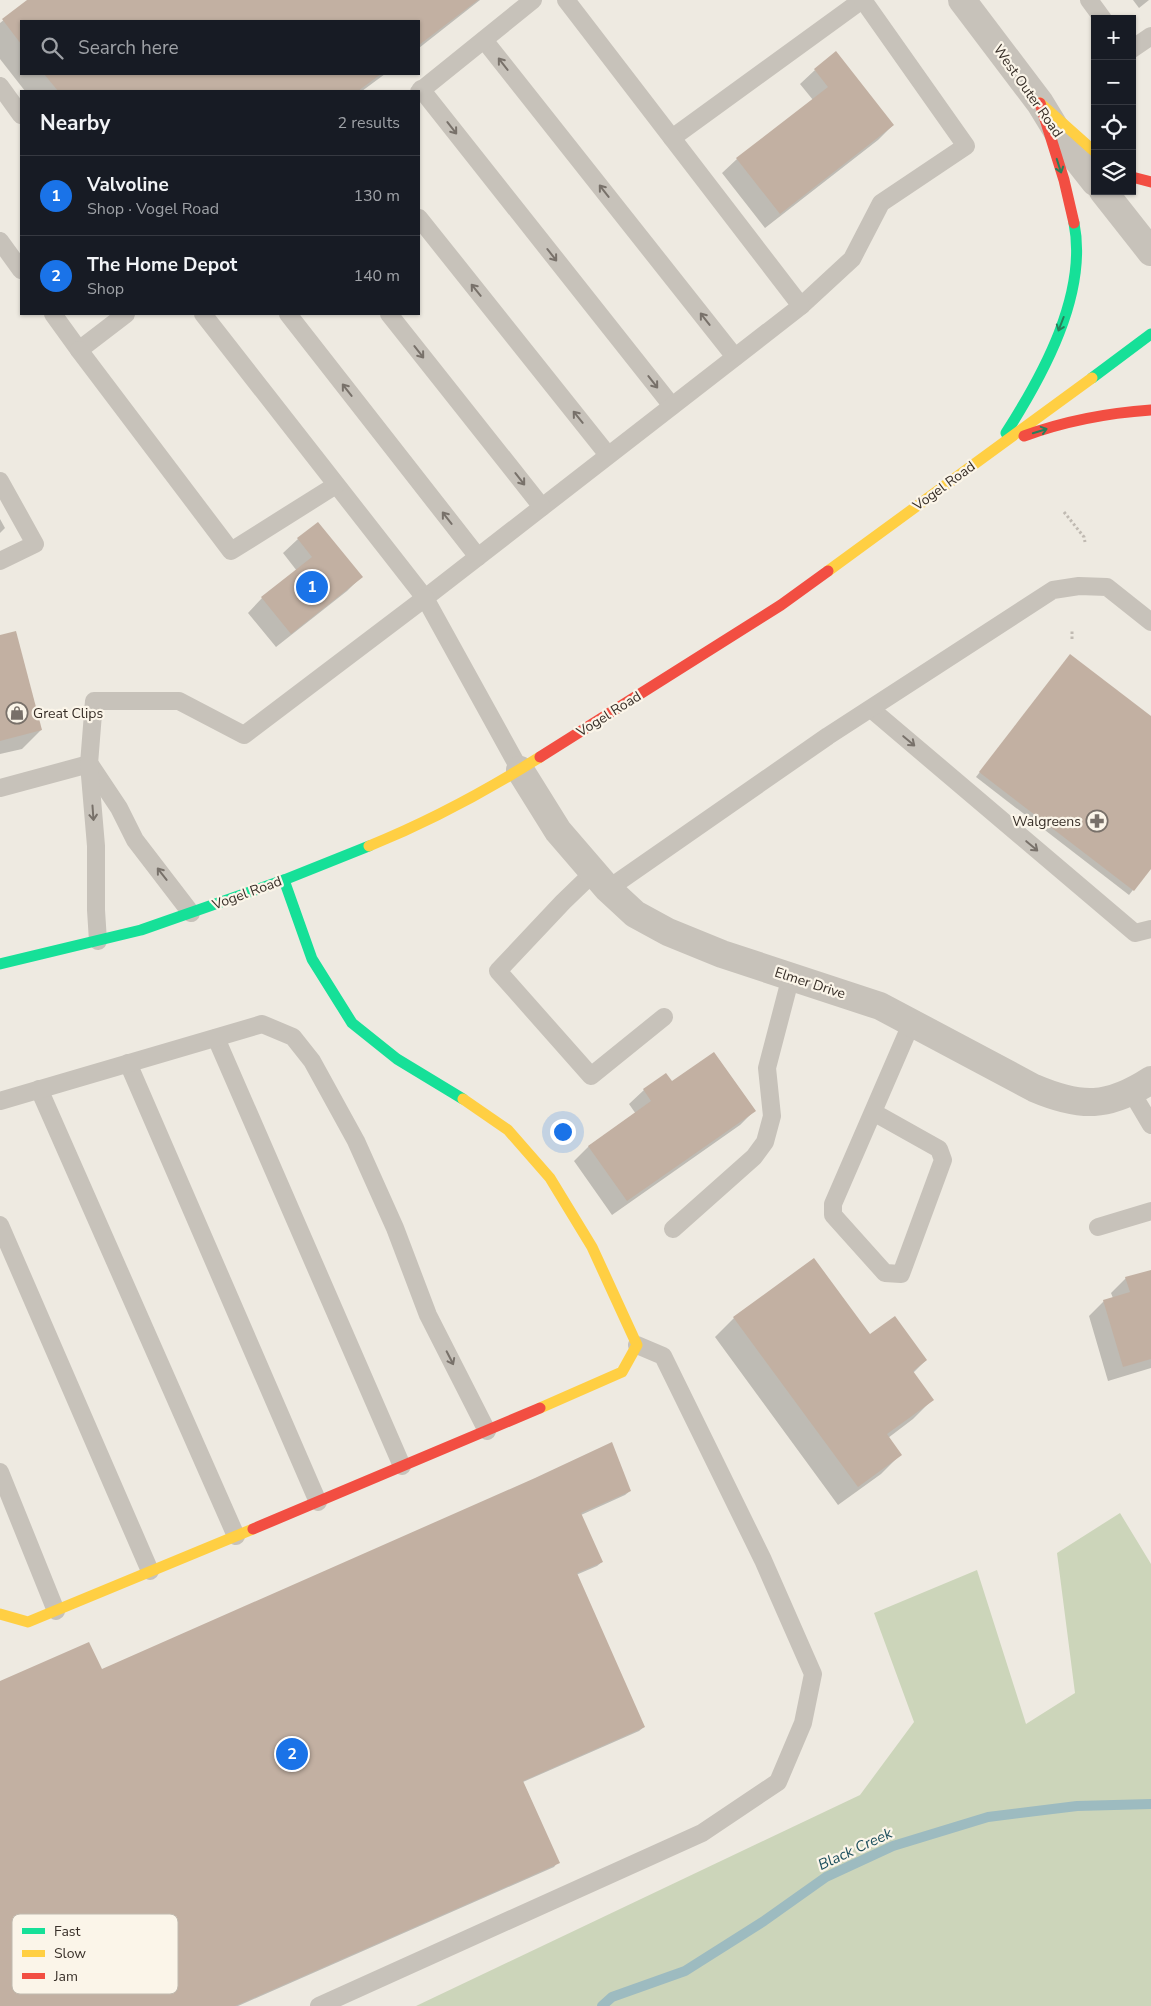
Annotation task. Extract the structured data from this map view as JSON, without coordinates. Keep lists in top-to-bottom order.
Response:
{
  "streets": {
    "main road": ["Vogel Road"],
    "street": ["West Outer Road", "Elmer Drive"]
  },
  "crossings": [
    ["Vogel Road", "Elmer Drive"]
  ],
  "water": ["Black Creek"],
  "places": {
    "shop": ["Great Clips"],
    "pharmacy": ["Walgreens"]
  },
  "legend": ["Fast", "Slow", "Jam"],
  "page": {
    "map_buttons": ["+", "−"],
    "search": "Search here",
    "heading": ["Nearby", "2 results"],
    "list": [
      {
        "mark": "1",
        "name": "Valvoline",
        "note": "Shop · Vogel Road",
        "value": "130 m"
      },
      {
        "mark": "2",
        "name": "The Home Depot",
        "note": "Shop",
        "value": "140 m"
      }
    ],
    "pins": ["1", "2"]
  }
}
